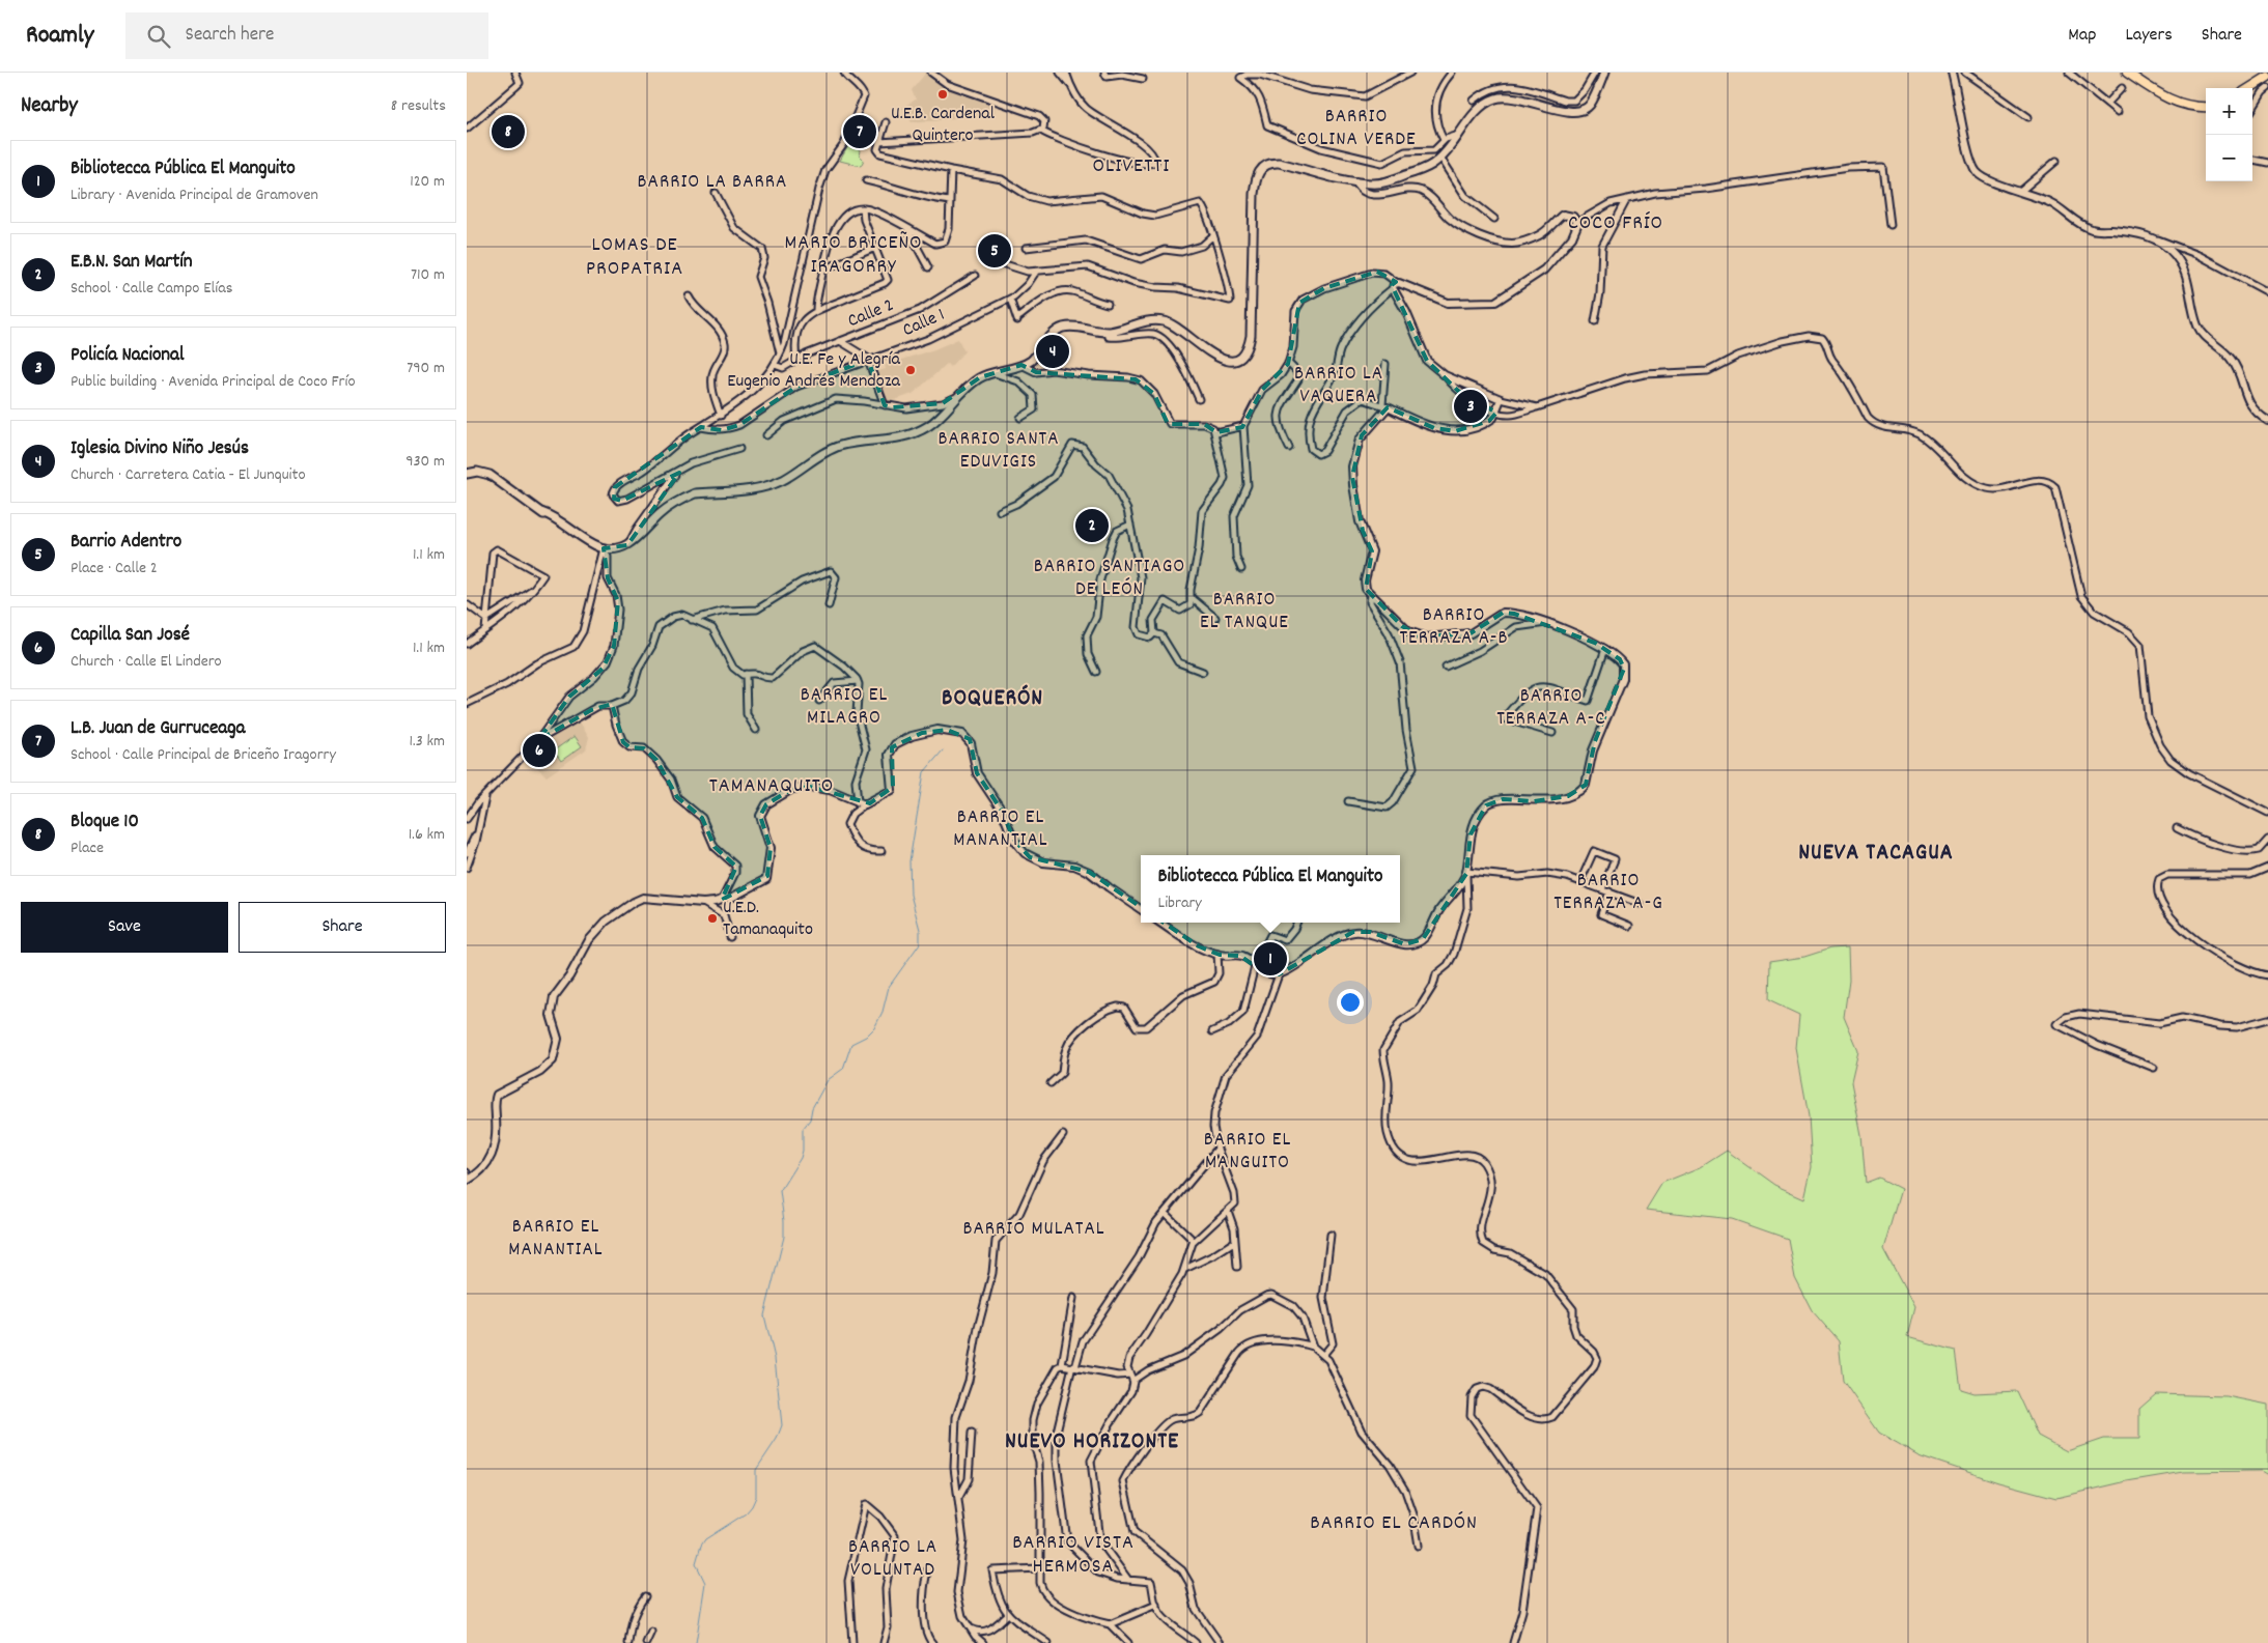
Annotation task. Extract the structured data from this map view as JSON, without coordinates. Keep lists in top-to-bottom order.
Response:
{
  "streets": {
    "street": ["Calle 2", "Calle 1"]
  },
  "districts": [
    "BARRIO COLINA VERDE",
    "OLIVETTI",
    "BARRIO LA BARRA",
    "COCO FRÍO",
    "MARIO BRICEÑO IRAGORRY",
    "LOMAS DE PROPATRIA",
    "BARRIO LA VAQUERA",
    "BARRIO SANTA EDUVIGIS",
    "BARRIO SANTIAGO DE LEÓN",
    "BARRIO EL TANQUE",
    "BARRIO TERRAZA A-B",
    "BARRIO EL MILAGRO",
    "BARRIO TERRAZA A-C",
    "BOQUERÓN",
    "TAMANAQUITO",
    "BARRIO EL MANANTIAL",
    "NUEVA TACAGUA",
    "BARRIO TERRAZA A-G",
    "BARRIO EL MANGUITO",
    "BARRIO EL MANANTIAL",
    "BARRIO MULATAL",
    "NUEVO HORIZONTE",
    "BARRIO EL CARDÓN",
    "BARRIO VISTA HERMOSA",
    "BARRIO LA VOLUNTAD"
  ],
  "places": ["U.E.B. Cardenal Quintero", "U.E. Fe y Alegría Eugenio Andrés Mendoza", "U.E.D. Tamanaquito"],
  "page": {
    "header": "Roamly",
    "search": "Search here",
    "nav": ["Map", "Layers", "Share"],
    "heading": ["Nearby", "8 results"],
    "map_buttons": ["+", "−"],
    "pins": [
      "7",
      "8",
      "5",
      "4",
      "3",
      "2",
      "6",
      "1"
    ],
    "list": [
      {
        "mark": "1",
        "name": "Bibliotecca Pública El Manguito",
        "note": "Library · Avenida Principal de Gramoven",
        "value": "120 m"
      },
      {
        "mark": "2",
        "name": "E.B.N. San Martín",
        "note": "School · Calle Campo Elías",
        "value": "710 m"
      },
      {
        "mark": "3",
        "name": "Policía Nacional",
        "note": "Public building · Avenida Principal de Coco Frío",
        "value": "790 m"
      },
      {
        "mark": "4",
        "name": "Iglesia Divino Niño Jesús",
        "note": "Church · Carretera Catia - El Junquito",
        "value": "930 m"
      },
      {
        "mark": "5",
        "name": "Barrio Adentro",
        "note": "Place · Calle 2",
        "value": "1.1 km"
      },
      {
        "mark": "6",
        "name": "Capilla San José",
        "note": "Church · Calle El Lindero",
        "value": "1.1 km"
      },
      {
        "mark": "7",
        "name": "L.B. Juan de Gurruceaga",
        "note": "School · Calle Principal de Briceño Iragorry",
        "value": "1.3 km"
      },
      {
        "mark": "8",
        "name": "Bloque 10",
        "note": "Place",
        "value": "1.6 km"
      }
    ],
    "popup": ["Bibliotecca Pública El Manguito", "Library"],
    "buttons": ["Save", "Share"]
  }
}
